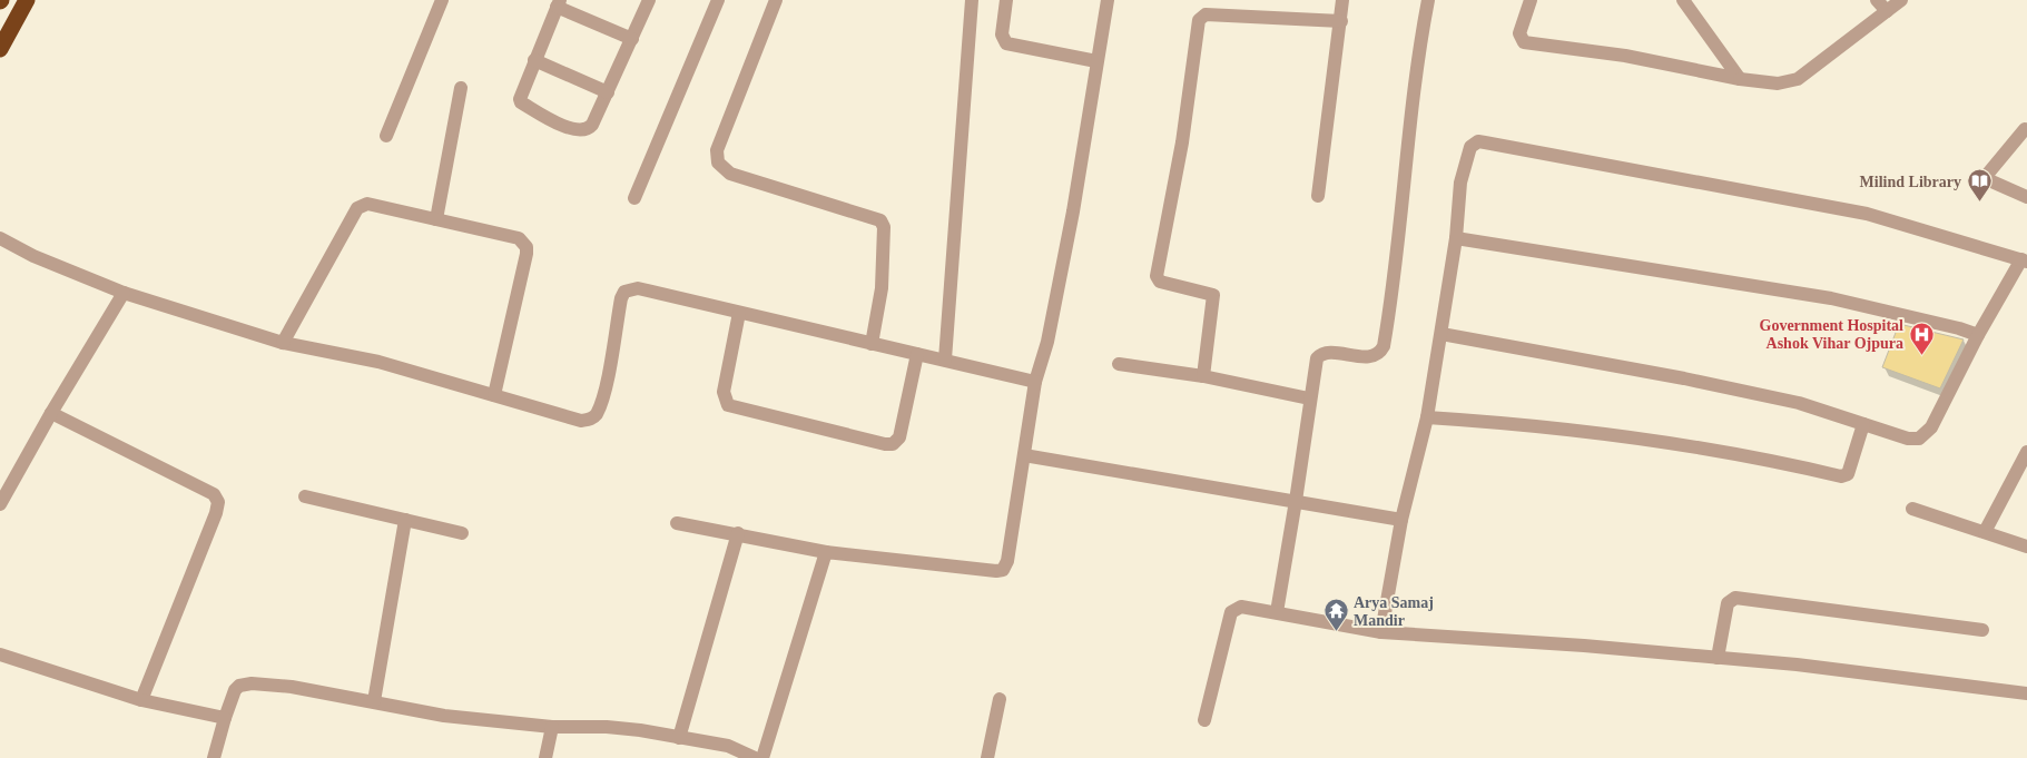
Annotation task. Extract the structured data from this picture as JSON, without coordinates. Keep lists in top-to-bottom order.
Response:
{
  "places": {
    "library": ["Milind Library"],
    "hospital": ["Government Hospital Ashok Vihar Ojpura"],
    "temple": ["Arya Samaj Mandir"]
  }
}
